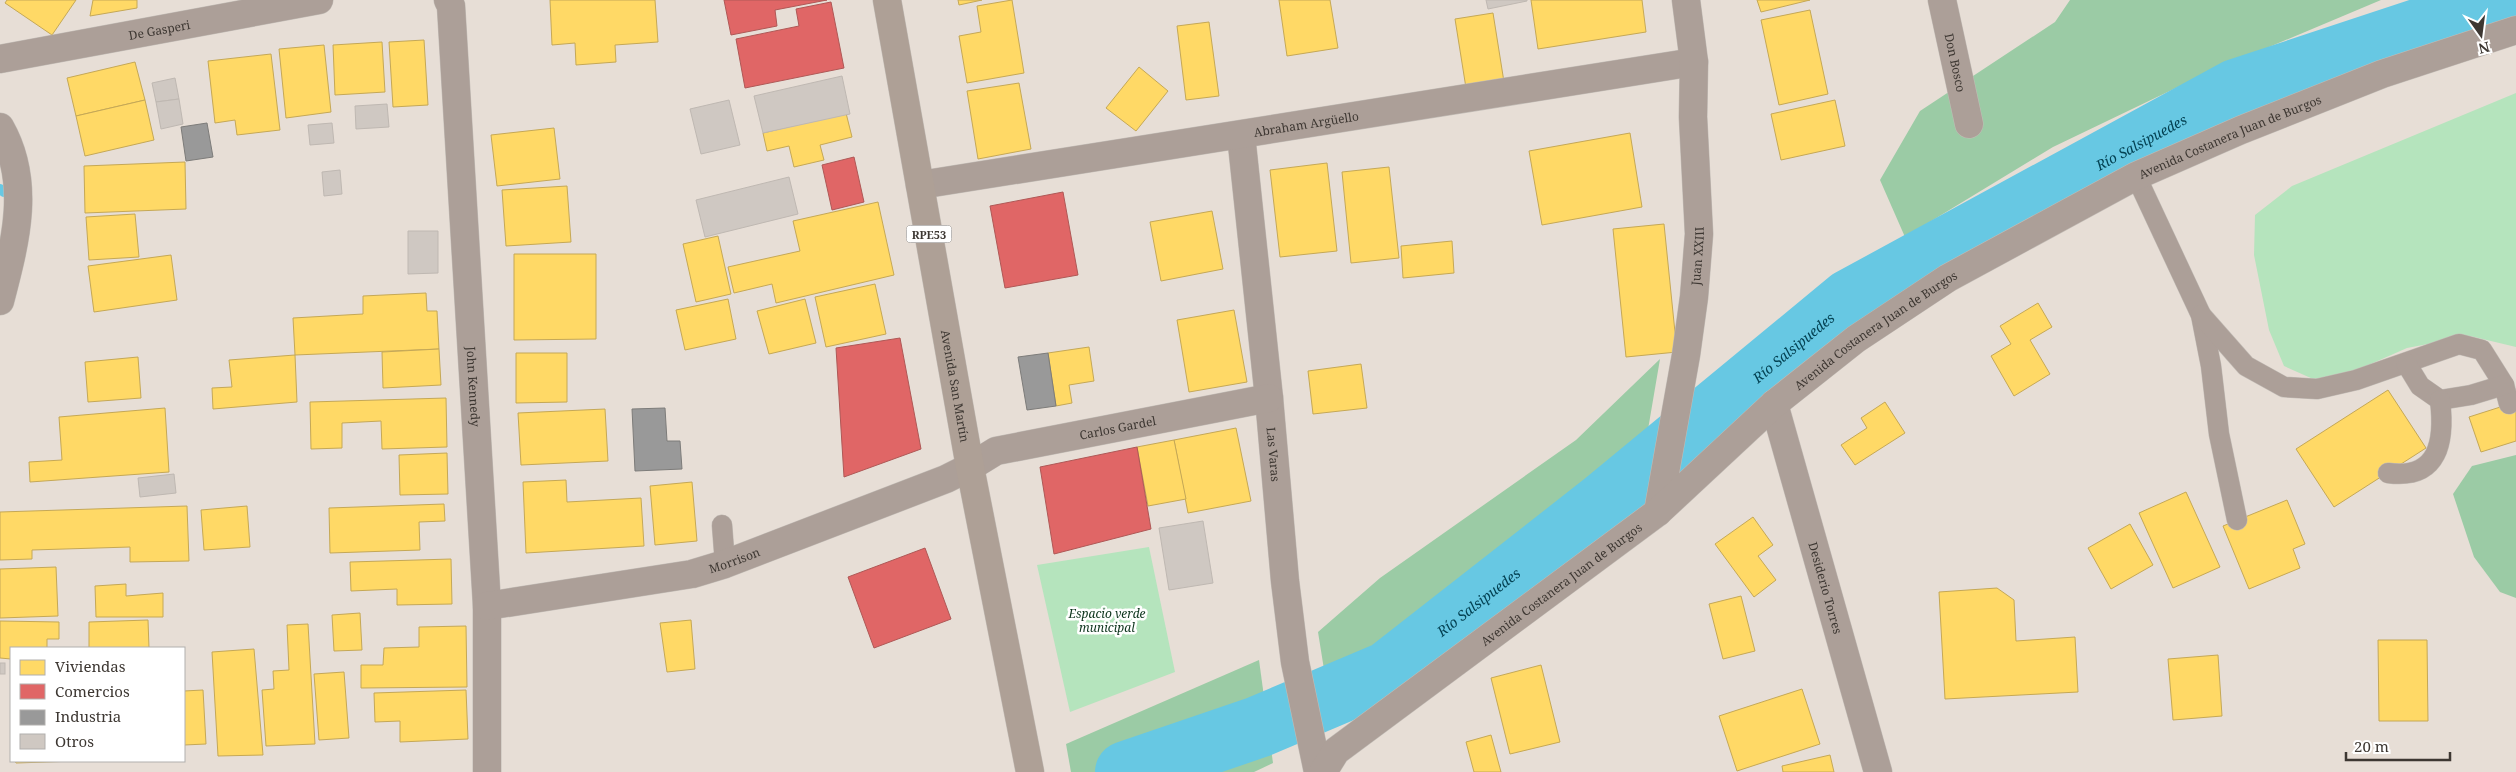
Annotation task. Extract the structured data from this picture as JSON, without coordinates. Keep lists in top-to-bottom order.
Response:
{
  "streets": {
    "main road": ["RPE53", "Avenida San Martín"],
    "street": [
      "De Gasperi",
      "Don Bosco",
      "Abraham Argüello",
      "Avenida Costanera Juan de Burgos",
      "Juan XXIII",
      "John Kennedy",
      "Carlos Gardel",
      "Las Varas",
      "Morrison",
      "Desiderio Torres"
    ]
  },
  "crossings": [
    ["Abraham Argüello", "Juan XXIII"],
    ["Abraham Argüello", "Avenida San Martín"],
    ["Abraham Argüello", "Las Varas"],
    ["Avenida Costanera Juan de Burgos", "Juan XXIII"],
    ["Avenida Costanera Juan de Burgos", "Desiderio Torres"],
    ["John Kennedy", "Morrison"],
    ["Avenida San Martín", "Carlos Gardel"],
    ["Avenida San Martín", "Morrison"],
    ["Carlos Gardel", "Las Varas"],
    ["Carlos Gardel", "Morrison"]
  ],
  "water": ["Río Salsipuedes"],
  "parks": ["Espacio verde municipal"],
  "legend": [
    "Viviendas",
    "Comercios",
    "Industria",
    "Otros"
  ],
  "scale_bar": "20 m",
  "north": "bottom"
}
